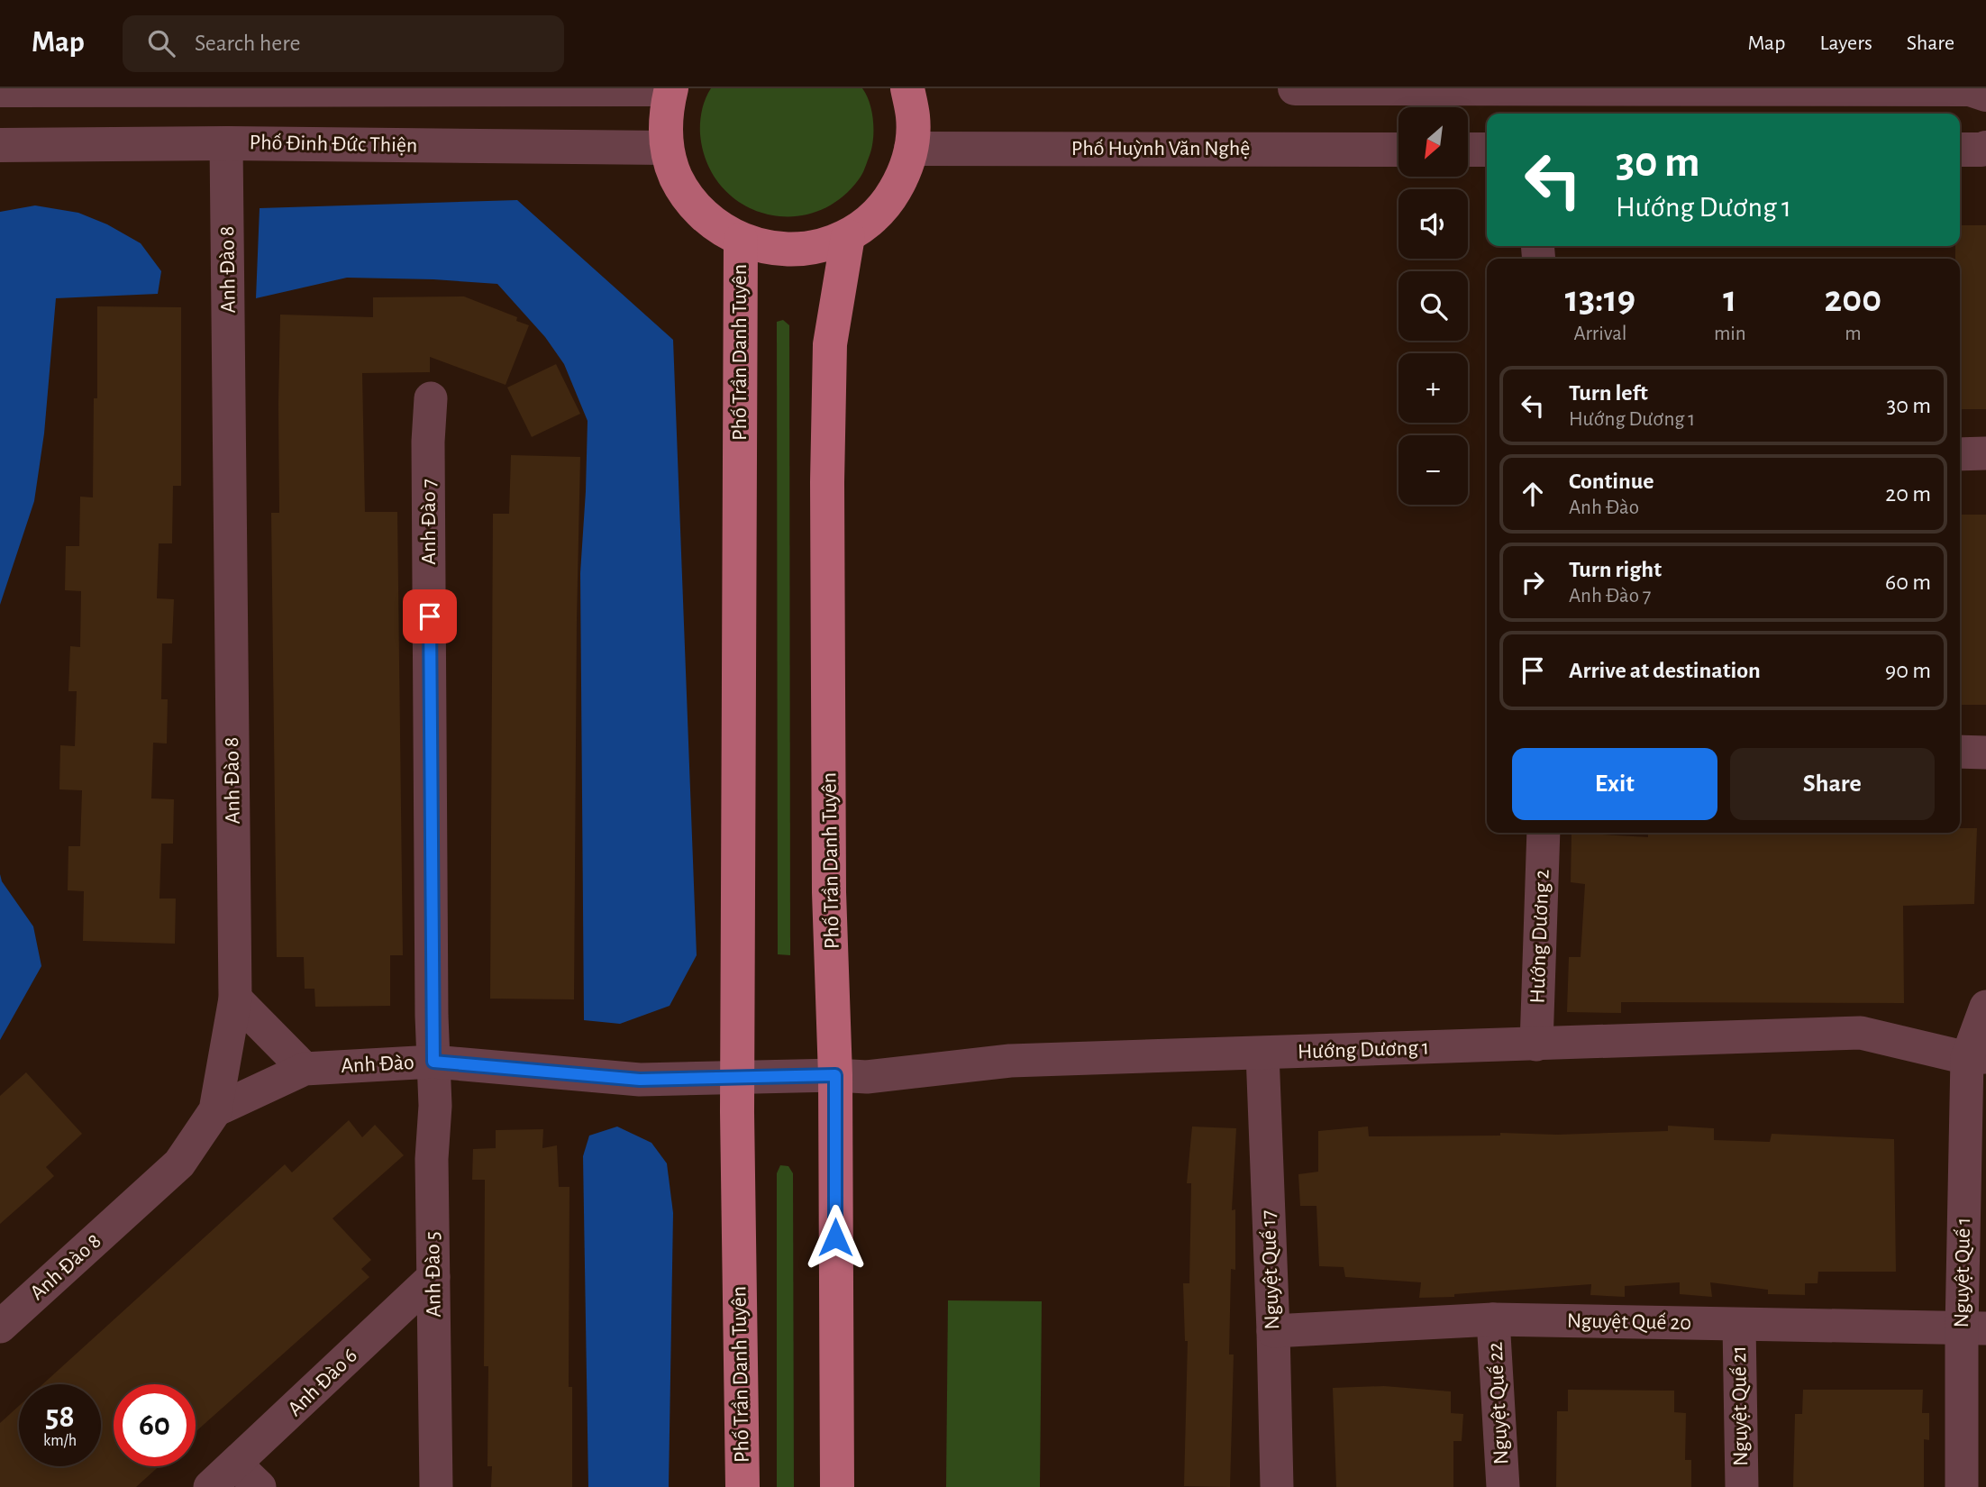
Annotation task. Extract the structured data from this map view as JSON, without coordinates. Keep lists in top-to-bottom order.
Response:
{
  "streets": {
    "main road": ["Phố Trần Danh Tuyên"],
    "street": [
      "Phố Đinh Đức Thiện",
      "Phố Huỳnh Văn Nghệ",
      "Anh Đào 8",
      "Anh Đào 7",
      "Hướng Dương 2",
      "Hướng Dương 1",
      "Anh Đào",
      "Nguyệt Quế 17",
      "Nguyệt Quế 1",
      "Anh Đào 5",
      "Nguyệt Quế 20",
      "Anh Đào 6",
      "Nguyệt Quế 22",
      "Nguyệt Quế 21"
    ]
  },
  "crossings": [
    ["Phố Đinh Đức Thiện", "Anh Đào 8"],
    ["Anh Đào 8", "Anh Đào"],
    ["Phố Trần Danh Tuyên", "Hướng Dương 1"],
    ["Phố Trần Danh Tuyên", "Anh Đào"],
    ["Anh Đào 7", "Anh Đào"],
    ["Anh Đào 7", "Anh Đào 5"],
    ["Hướng Dương 2", "Hướng Dương 1"],
    ["Hướng Dương 1", "Anh Đào"],
    ["Hướng Dương 1", "Nguyệt Quế 17"],
    ["Hướng Dương 1", "Nguyệt Quế 1"],
    ["Anh Đào", "Anh Đào 5"],
    ["Nguyệt Quế 17", "Nguyệt Quế 20"],
    ["Nguyệt Quế 1", "Nguyệt Quế 20"],
    ["Anh Đào 5", "Anh Đào 6"],
    ["Nguyệt Quế 20", "Nguyệt Quế 22"],
    ["Nguyệt Quế 20", "Nguyệt Quế 21"]
  ],
  "north": "bottom left",
  "page": {
    "header": "Map",
    "search": "Search here",
    "nav": ["Map", "Layers", "Share"],
    "map_buttons": ["+", "−"],
    "turn": ["30 m", "Hướng Dương 1"],
    "eta": [
      "13:19",
      "Arrival",
      "1",
      "min",
      "200",
      "m"
    ],
    "list": [
      {
        "name": "Turn left",
        "note": "Hướng Dương 1",
        "value": "30 m"
      },
      {
        "name": "Continue",
        "note": "Anh Đào",
        "value": "20 m"
      },
      {
        "name": "Turn right",
        "note": "Anh Đào 7",
        "value": "60 m"
      },
      {
        "name": "Arrive at destination",
        "value": "90 m"
      }
    ],
    "buttons": ["Exit", "Share"],
    "speed": "58 km/h",
    "limit": "60"
  }
}
